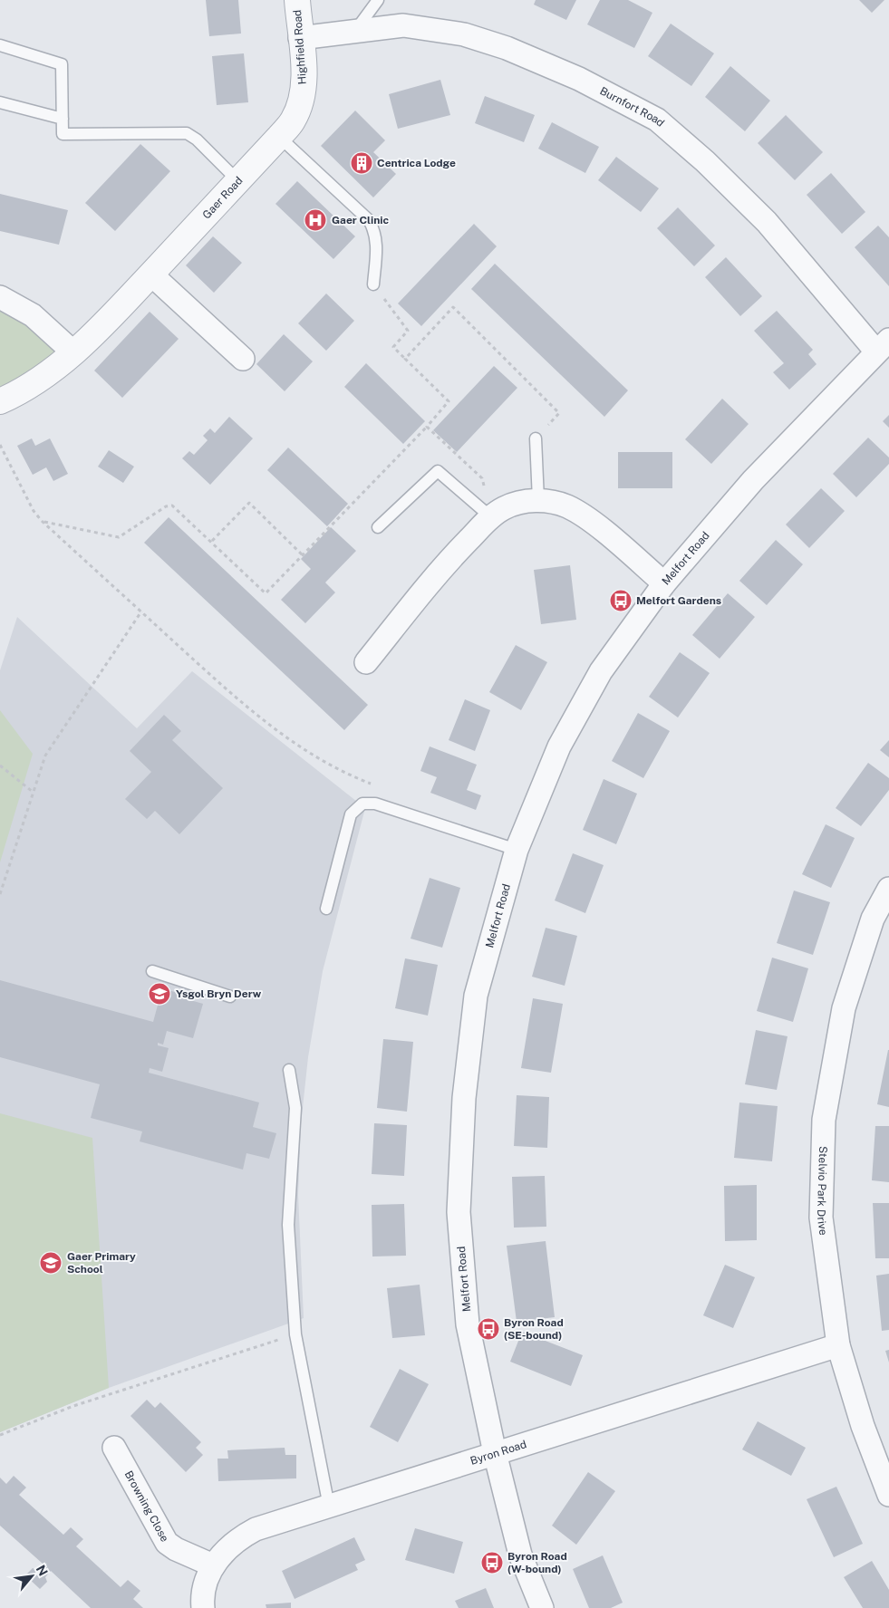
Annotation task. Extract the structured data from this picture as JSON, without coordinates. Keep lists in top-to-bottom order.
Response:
{
  "streets": {
    "street": [
      "Highfield Road",
      "Burnfort Road",
      "Gaer Road",
      "Melfort Road",
      "Stelvio Park Drive",
      "Byron Road",
      "Browning Close"
    ]
  },
  "crossings": [
    ["Highfield Road", "Burnfort Road"],
    ["Highfield Road", "Gaer Road"],
    ["Burnfort Road", "Melfort Road"],
    ["Melfort Road", "Byron Road"],
    ["Stelvio Park Drive", "Byron Road"],
    ["Byron Road", "Browning Close"]
  ],
  "places": {
    "building": ["Centrica Lodge"],
    "hospital": ["Gaer Clinic"],
    "bus stop": ["Melfort Gardens", "Byron Road (SE-bound)", "Byron Road (W-bound)"],
    "school or university": ["Ysgol Bryn Derw", "Gaer Primary School"]
  },
  "north": "top right"
}
